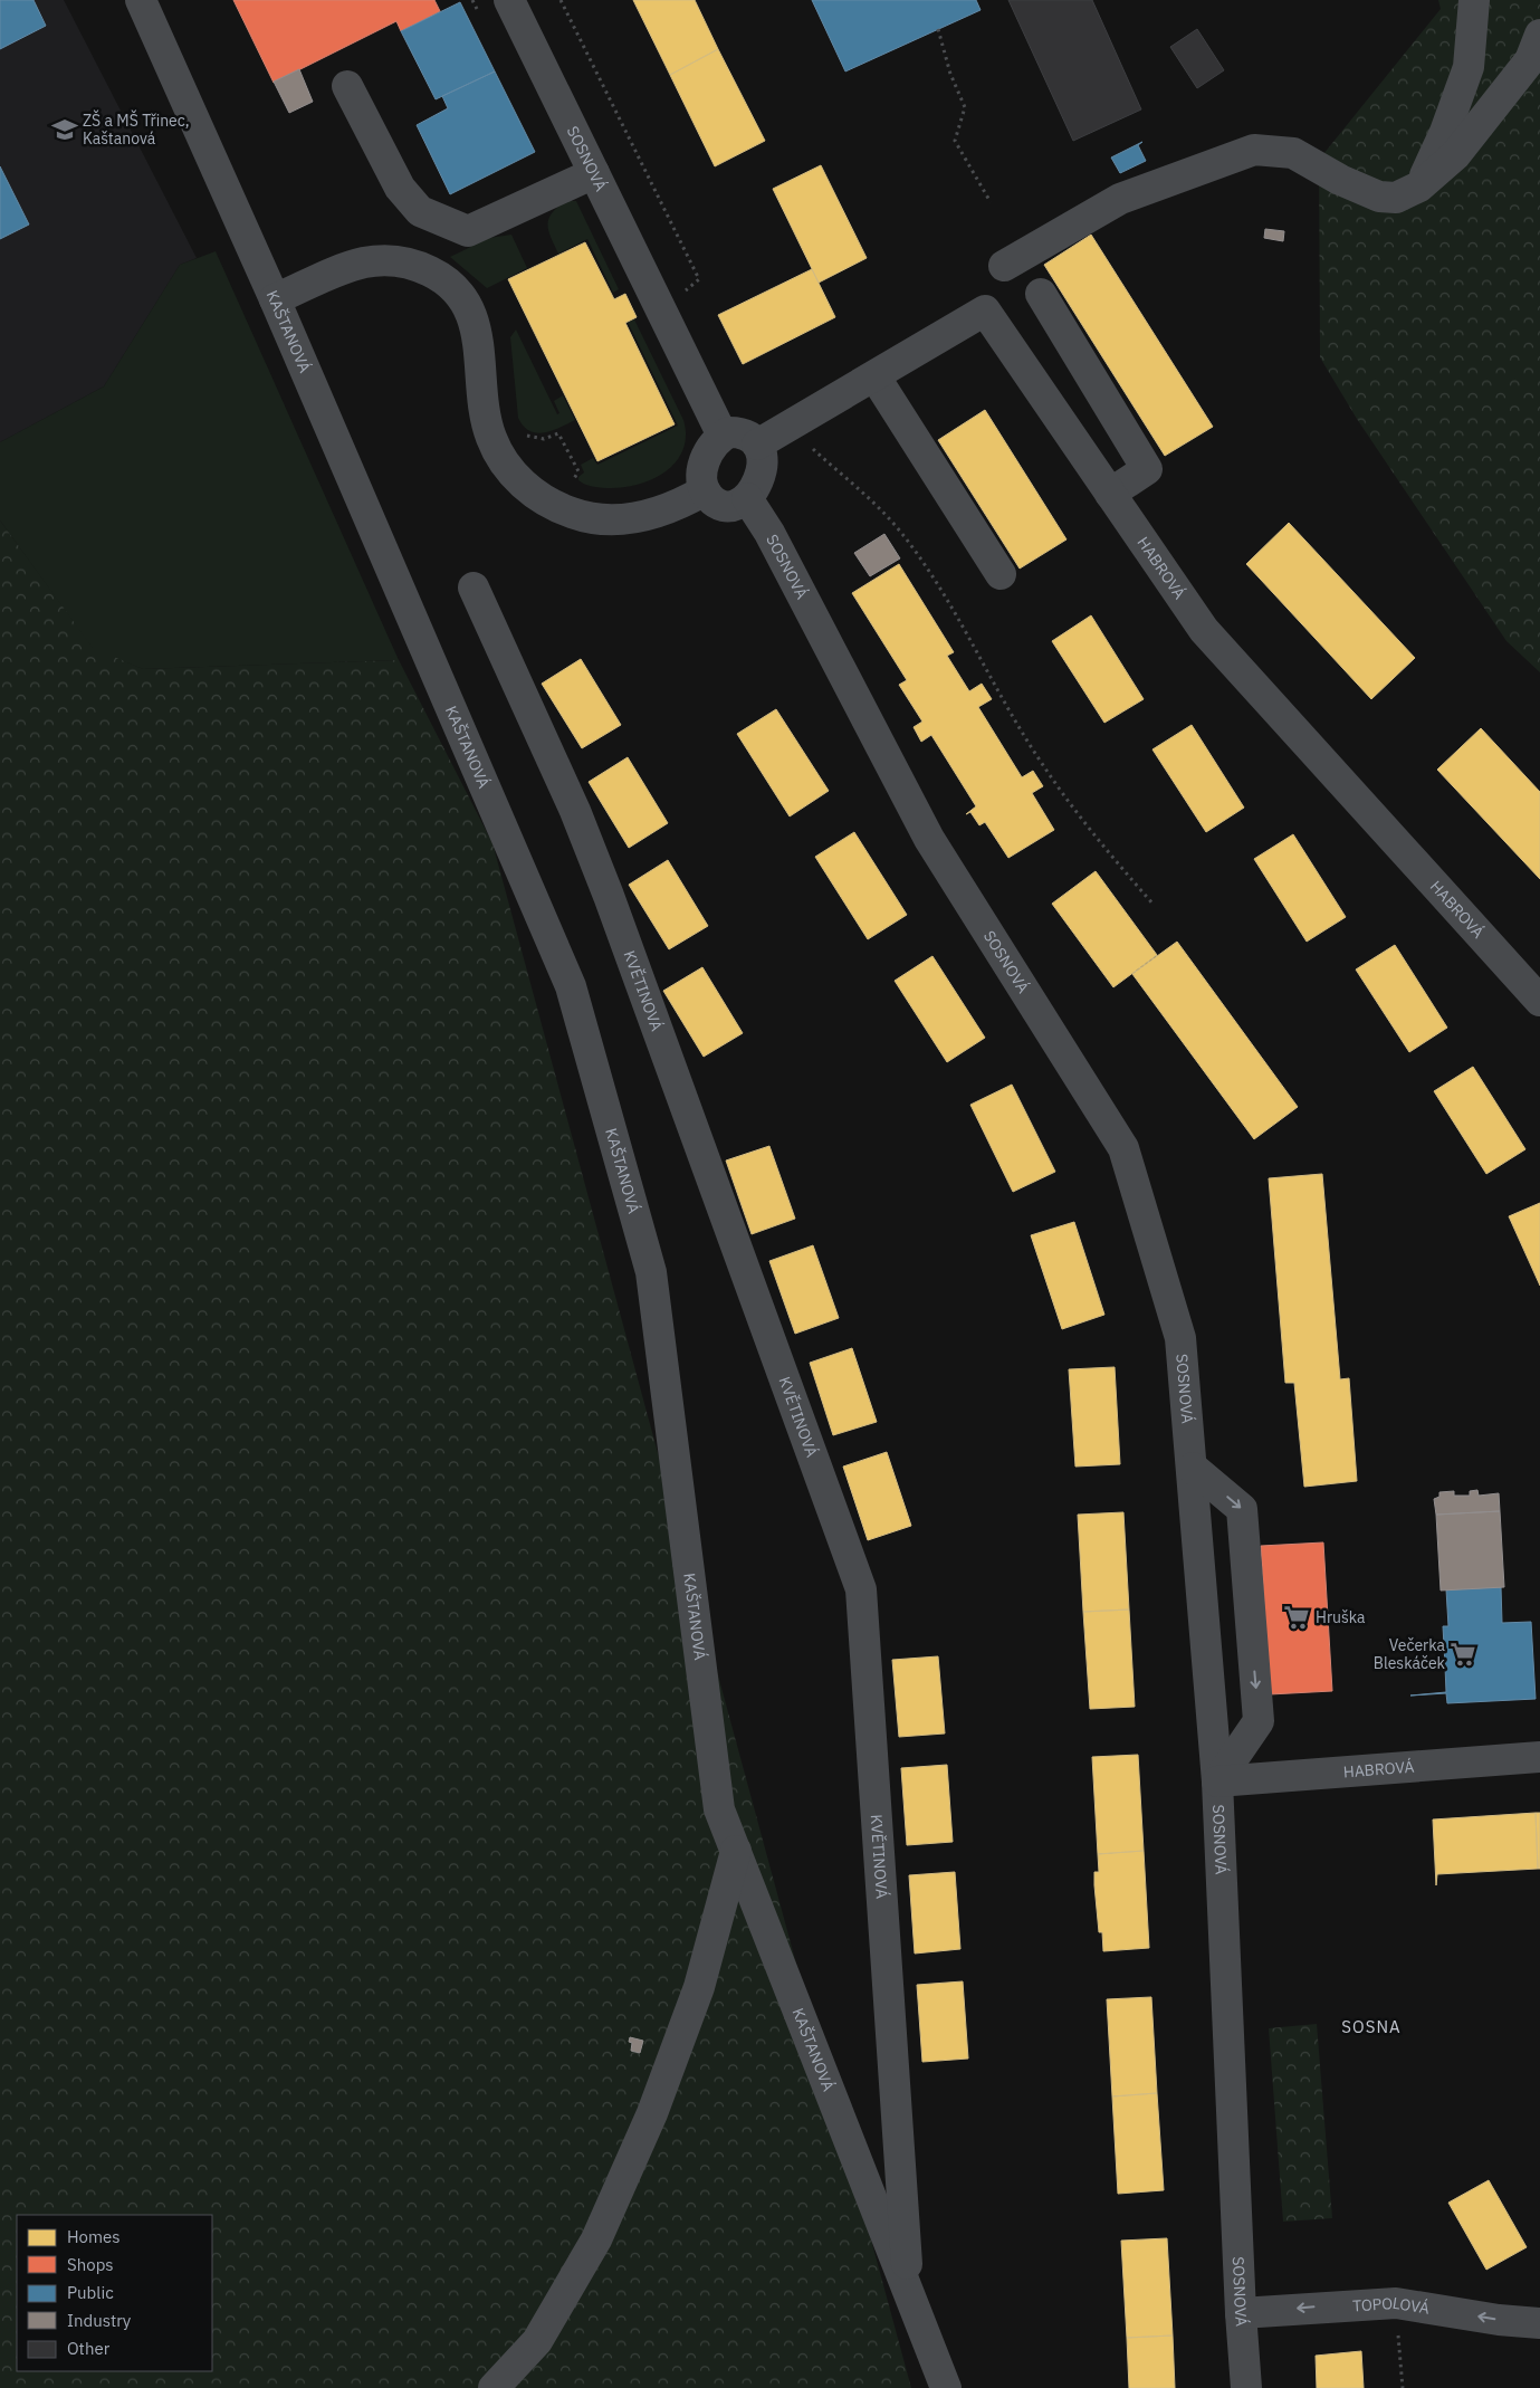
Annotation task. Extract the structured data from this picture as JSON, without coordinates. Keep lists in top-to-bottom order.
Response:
{
  "streets": {
    "street": [
      "SOSNOVÁ",
      "KAŠTANOVÁ",
      "HABROVÁ",
      "KVĚTINOVÁ",
      "TOPOLOVÁ"
    ]
  },
  "crossings": [
    ["SOSNOVÁ", "HABROVÁ"],
    ["SOSNOVÁ", "TOPOLOVÁ"],
    ["KAŠTANOVÁ", "KVĚTINOVÁ"]
  ],
  "one_way": ["TOPOLOVÁ"],
  "districts": ["SOSNA"],
  "places": {
    "school or university": ["ZŠ a MŠ Třinec, Kaštanová"],
    "supermarket": ["Hruška", "Večerka Bleskáček"]
  },
  "legend": [
    "Homes",
    "Shops",
    "Public",
    "Industry",
    "Other"
  ]
}
